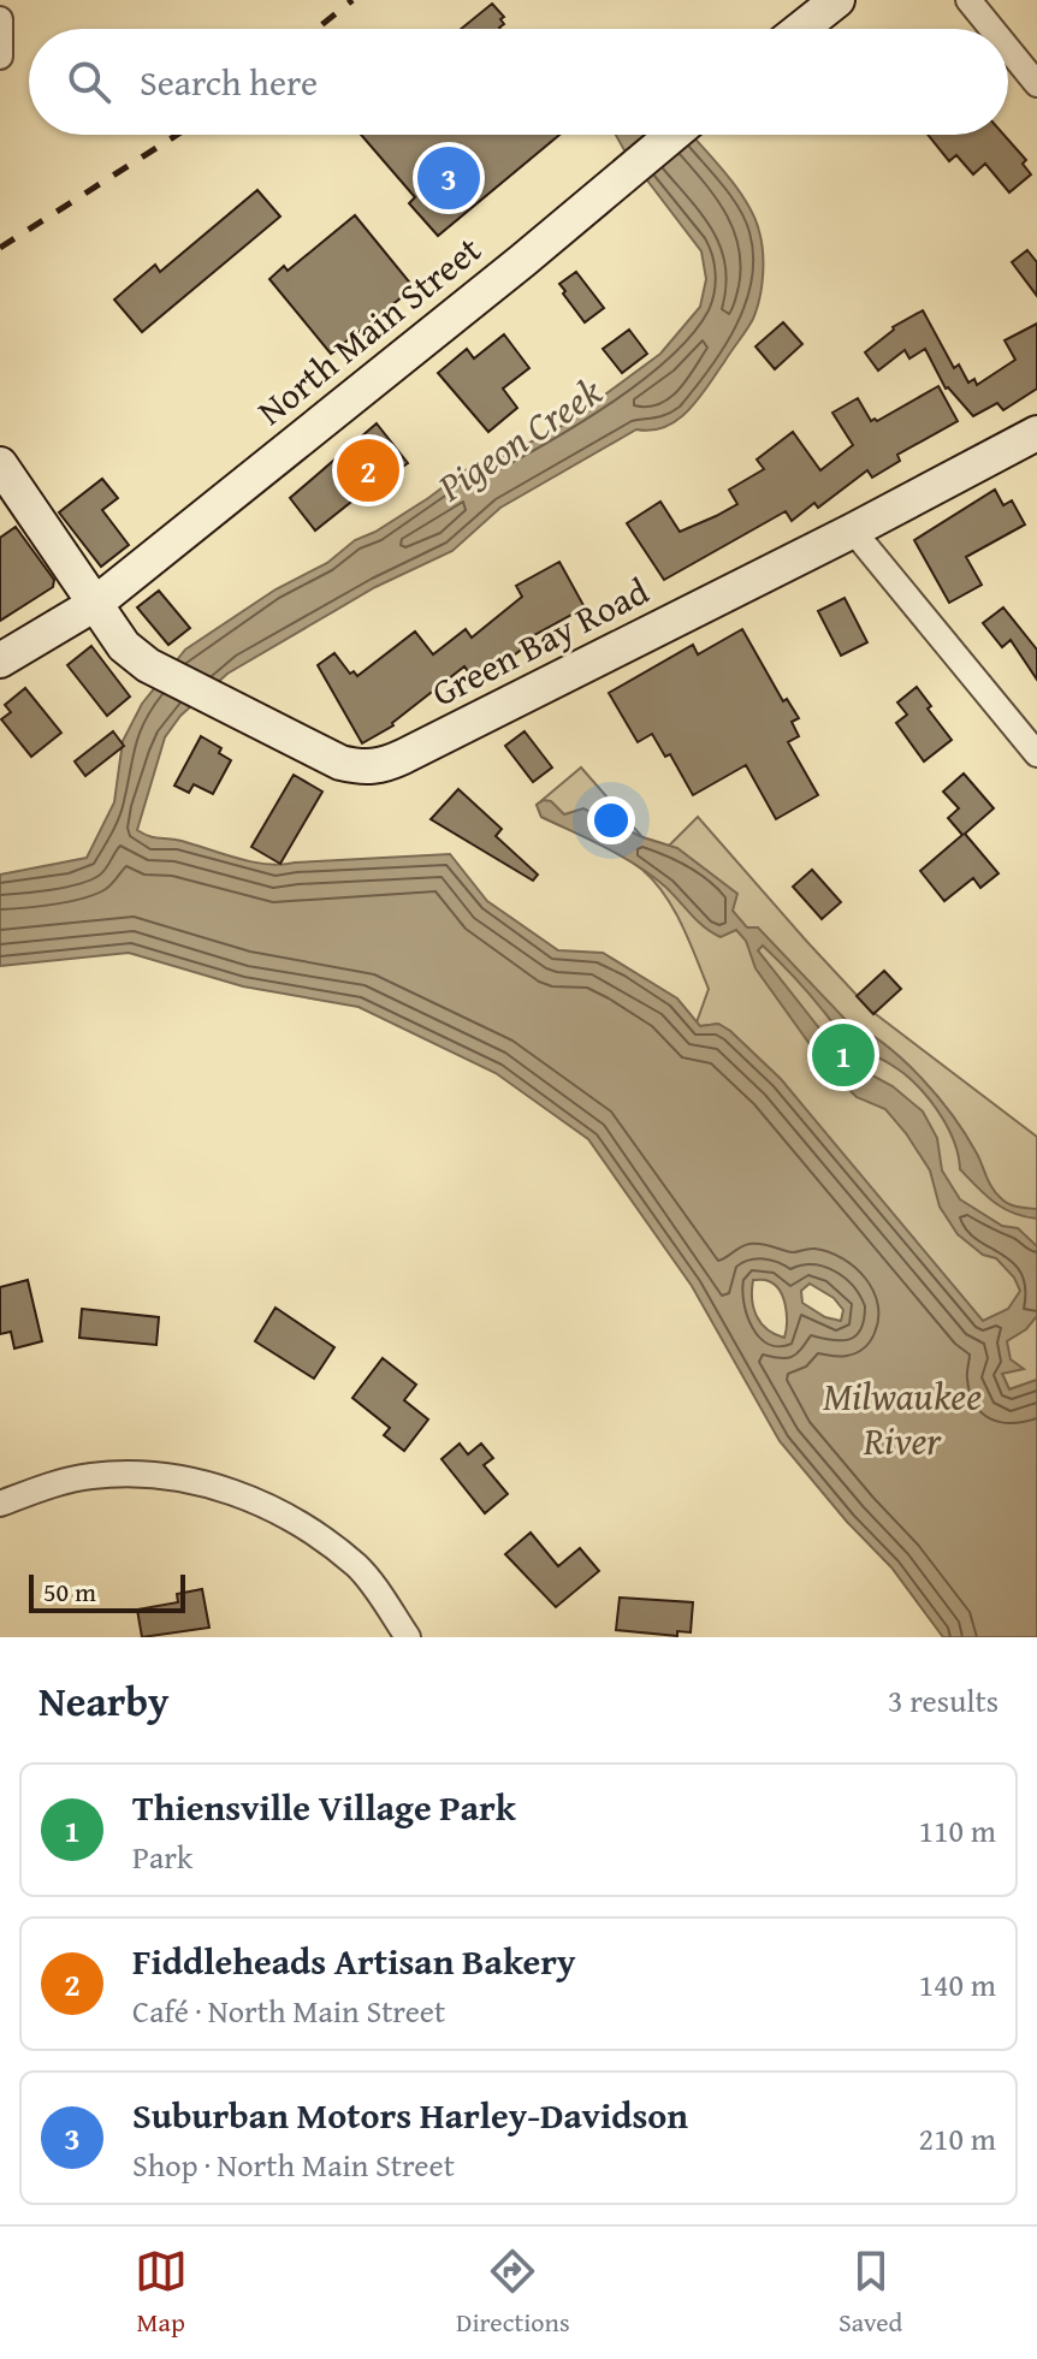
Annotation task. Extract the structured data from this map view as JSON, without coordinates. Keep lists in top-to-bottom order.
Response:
{
  "streets": {
    "street": ["North Main Street", "Green Bay Road"]
  },
  "crossings": [
    ["North Main Street", "Green Bay Road"]
  ],
  "water": ["Pigeon Creek", "Milwaukee River"],
  "scale_bar": "50 m",
  "page": {
    "search": "Search here",
    "pins": ["3", "2", "1"],
    "scale": "50 m",
    "heading": ["Nearby", "3 results"],
    "list": [
      {
        "mark": "1",
        "name": "Thiensville Village Park",
        "note": "Park",
        "value": "110 m"
      },
      {
        "mark": "2",
        "name": "Fiddleheads Artisan Bakery",
        "note": "Café · North Main Street",
        "value": "140 m"
      },
      {
        "mark": "3",
        "name": "Suburban Motors Harley-Davidson",
        "note": "Shop · North Main Street",
        "value": "210 m"
      }
    ],
    "nav": ["Map", "Directions", "Saved"]
  }
}
